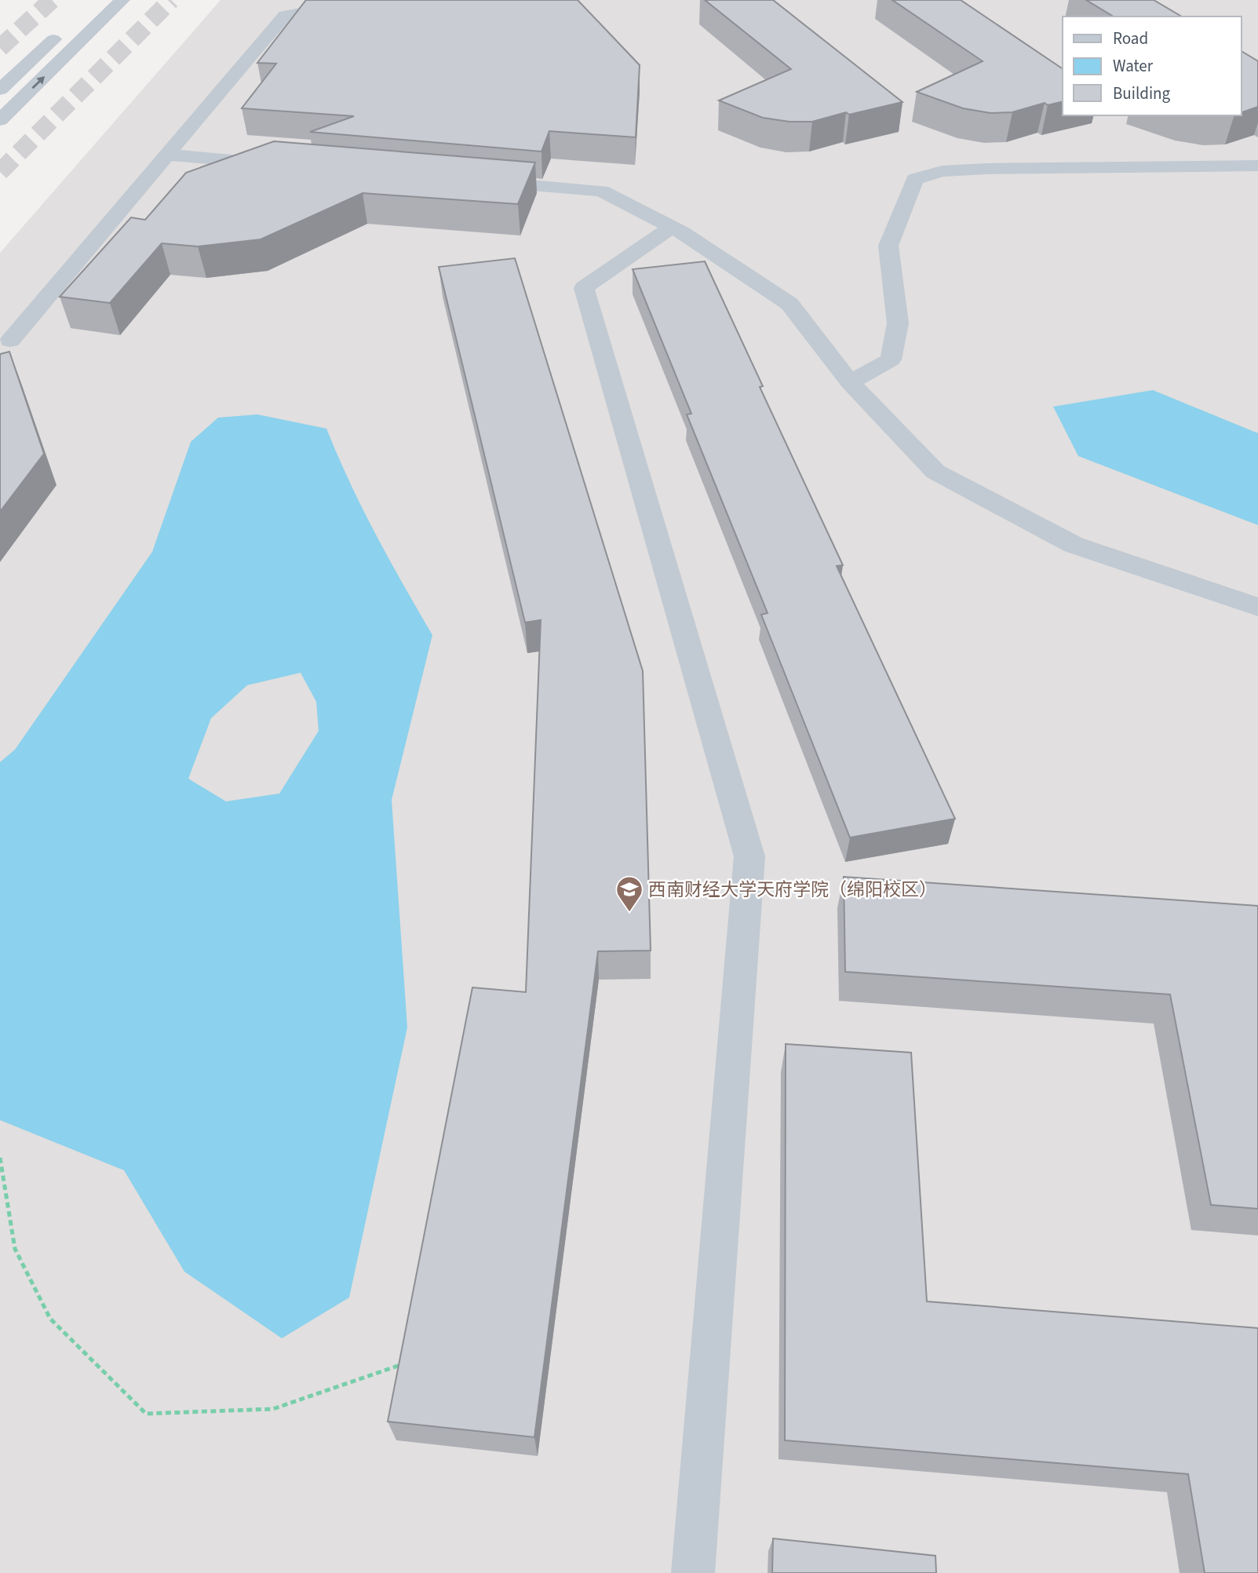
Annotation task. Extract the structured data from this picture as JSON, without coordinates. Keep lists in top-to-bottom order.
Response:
{
  "places": {
    "school or university": ["西南财经大学天府学院（绵阳校区）"]
  },
  "legend": ["Road", "Water", "Building"]
}
